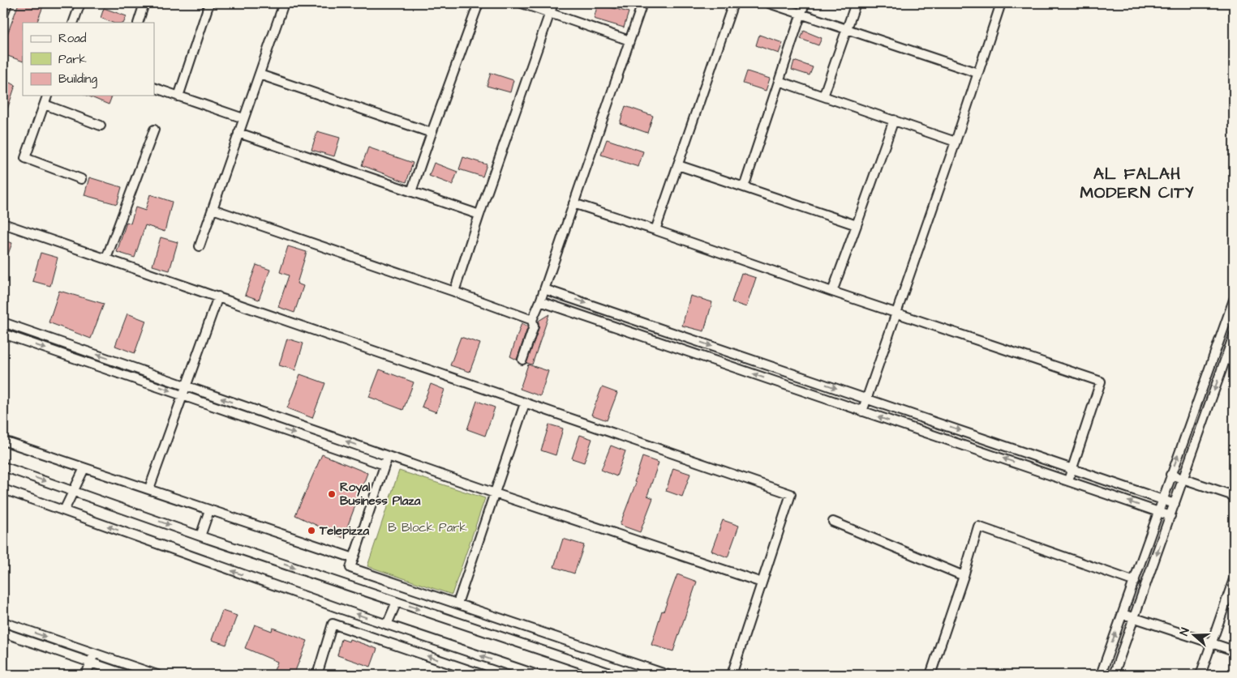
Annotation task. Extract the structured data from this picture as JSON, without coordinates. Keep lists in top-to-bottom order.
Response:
{
  "districts": ["AL FALAH MODERN CITY"],
  "parks": ["B Block Park"],
  "places": ["Royal Business Plaza", "Telepizza"],
  "legend": ["Road", "Park", "Building"],
  "north": "left"
}
